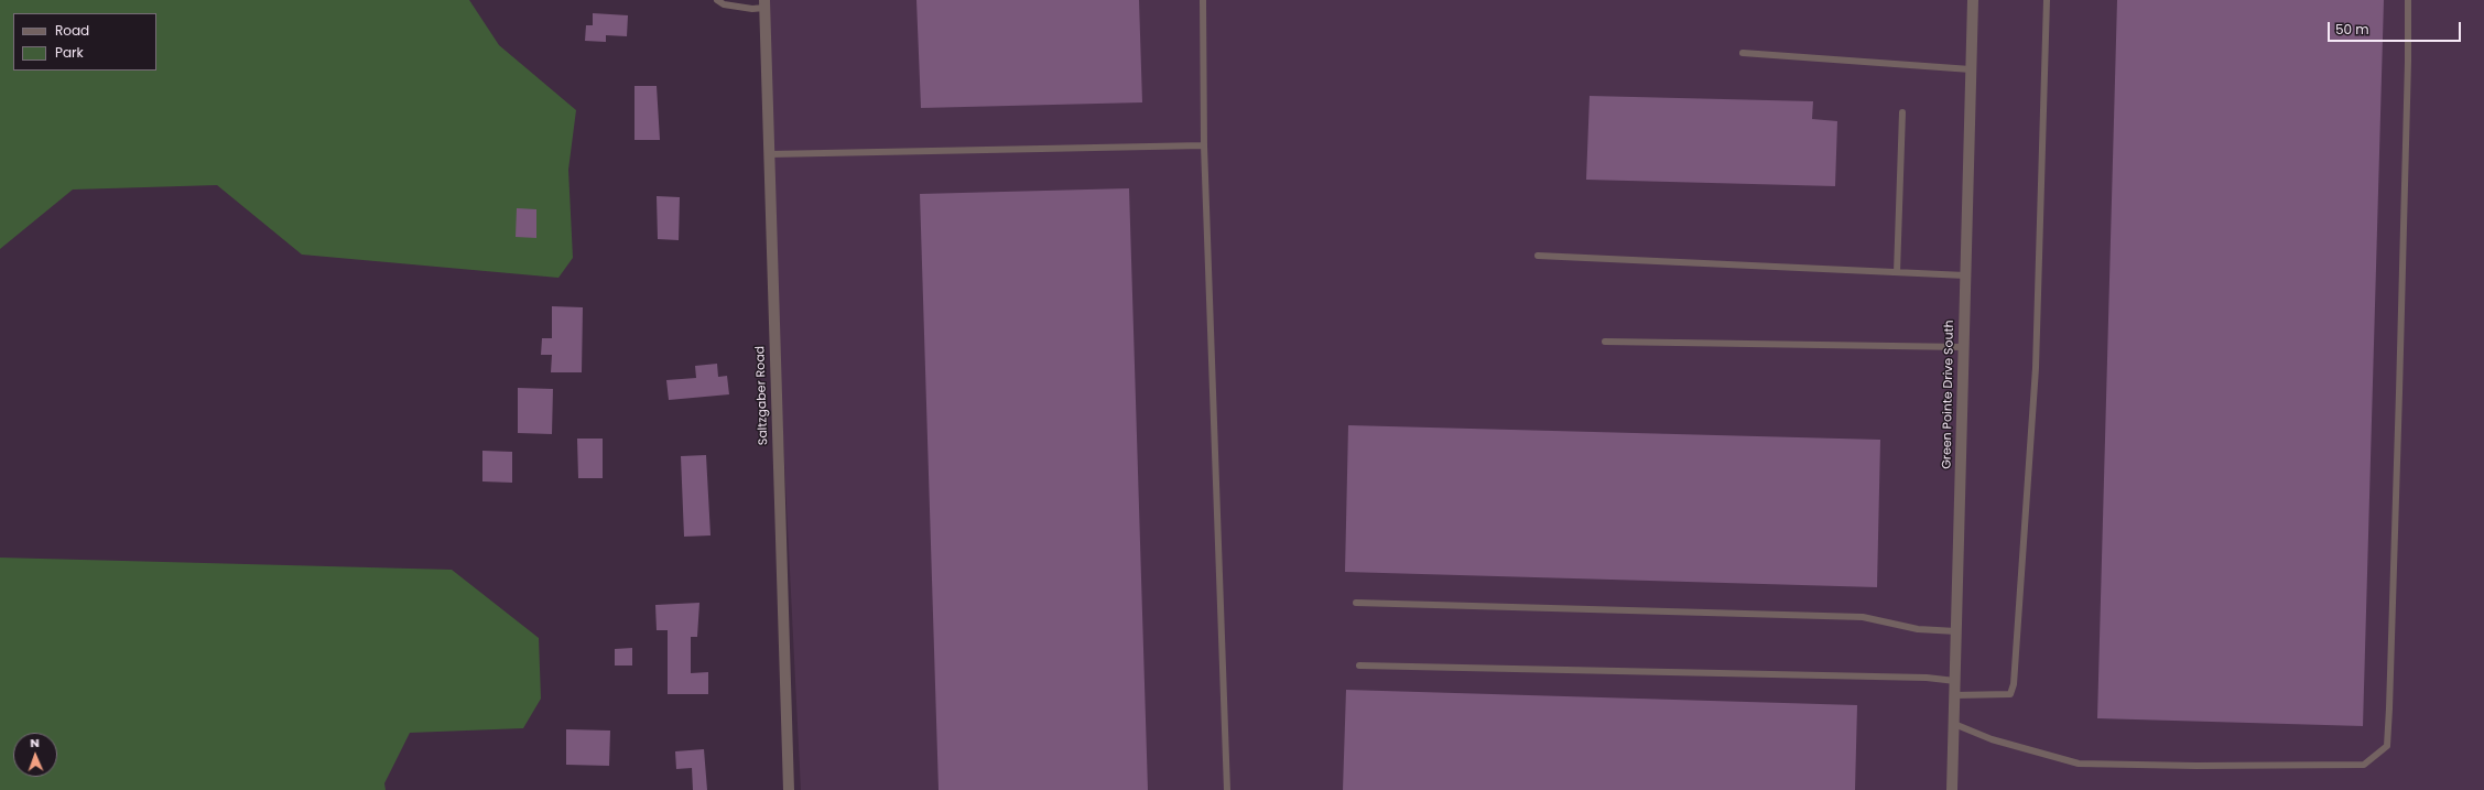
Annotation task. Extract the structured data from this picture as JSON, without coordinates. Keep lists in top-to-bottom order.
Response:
{
  "streets": {
    "street": ["Green Pointe Drive South", "Saltzgaber Road"]
  },
  "legend": ["Road", "Park"],
  "scale_bar": "50 m",
  "north": "top"
}
